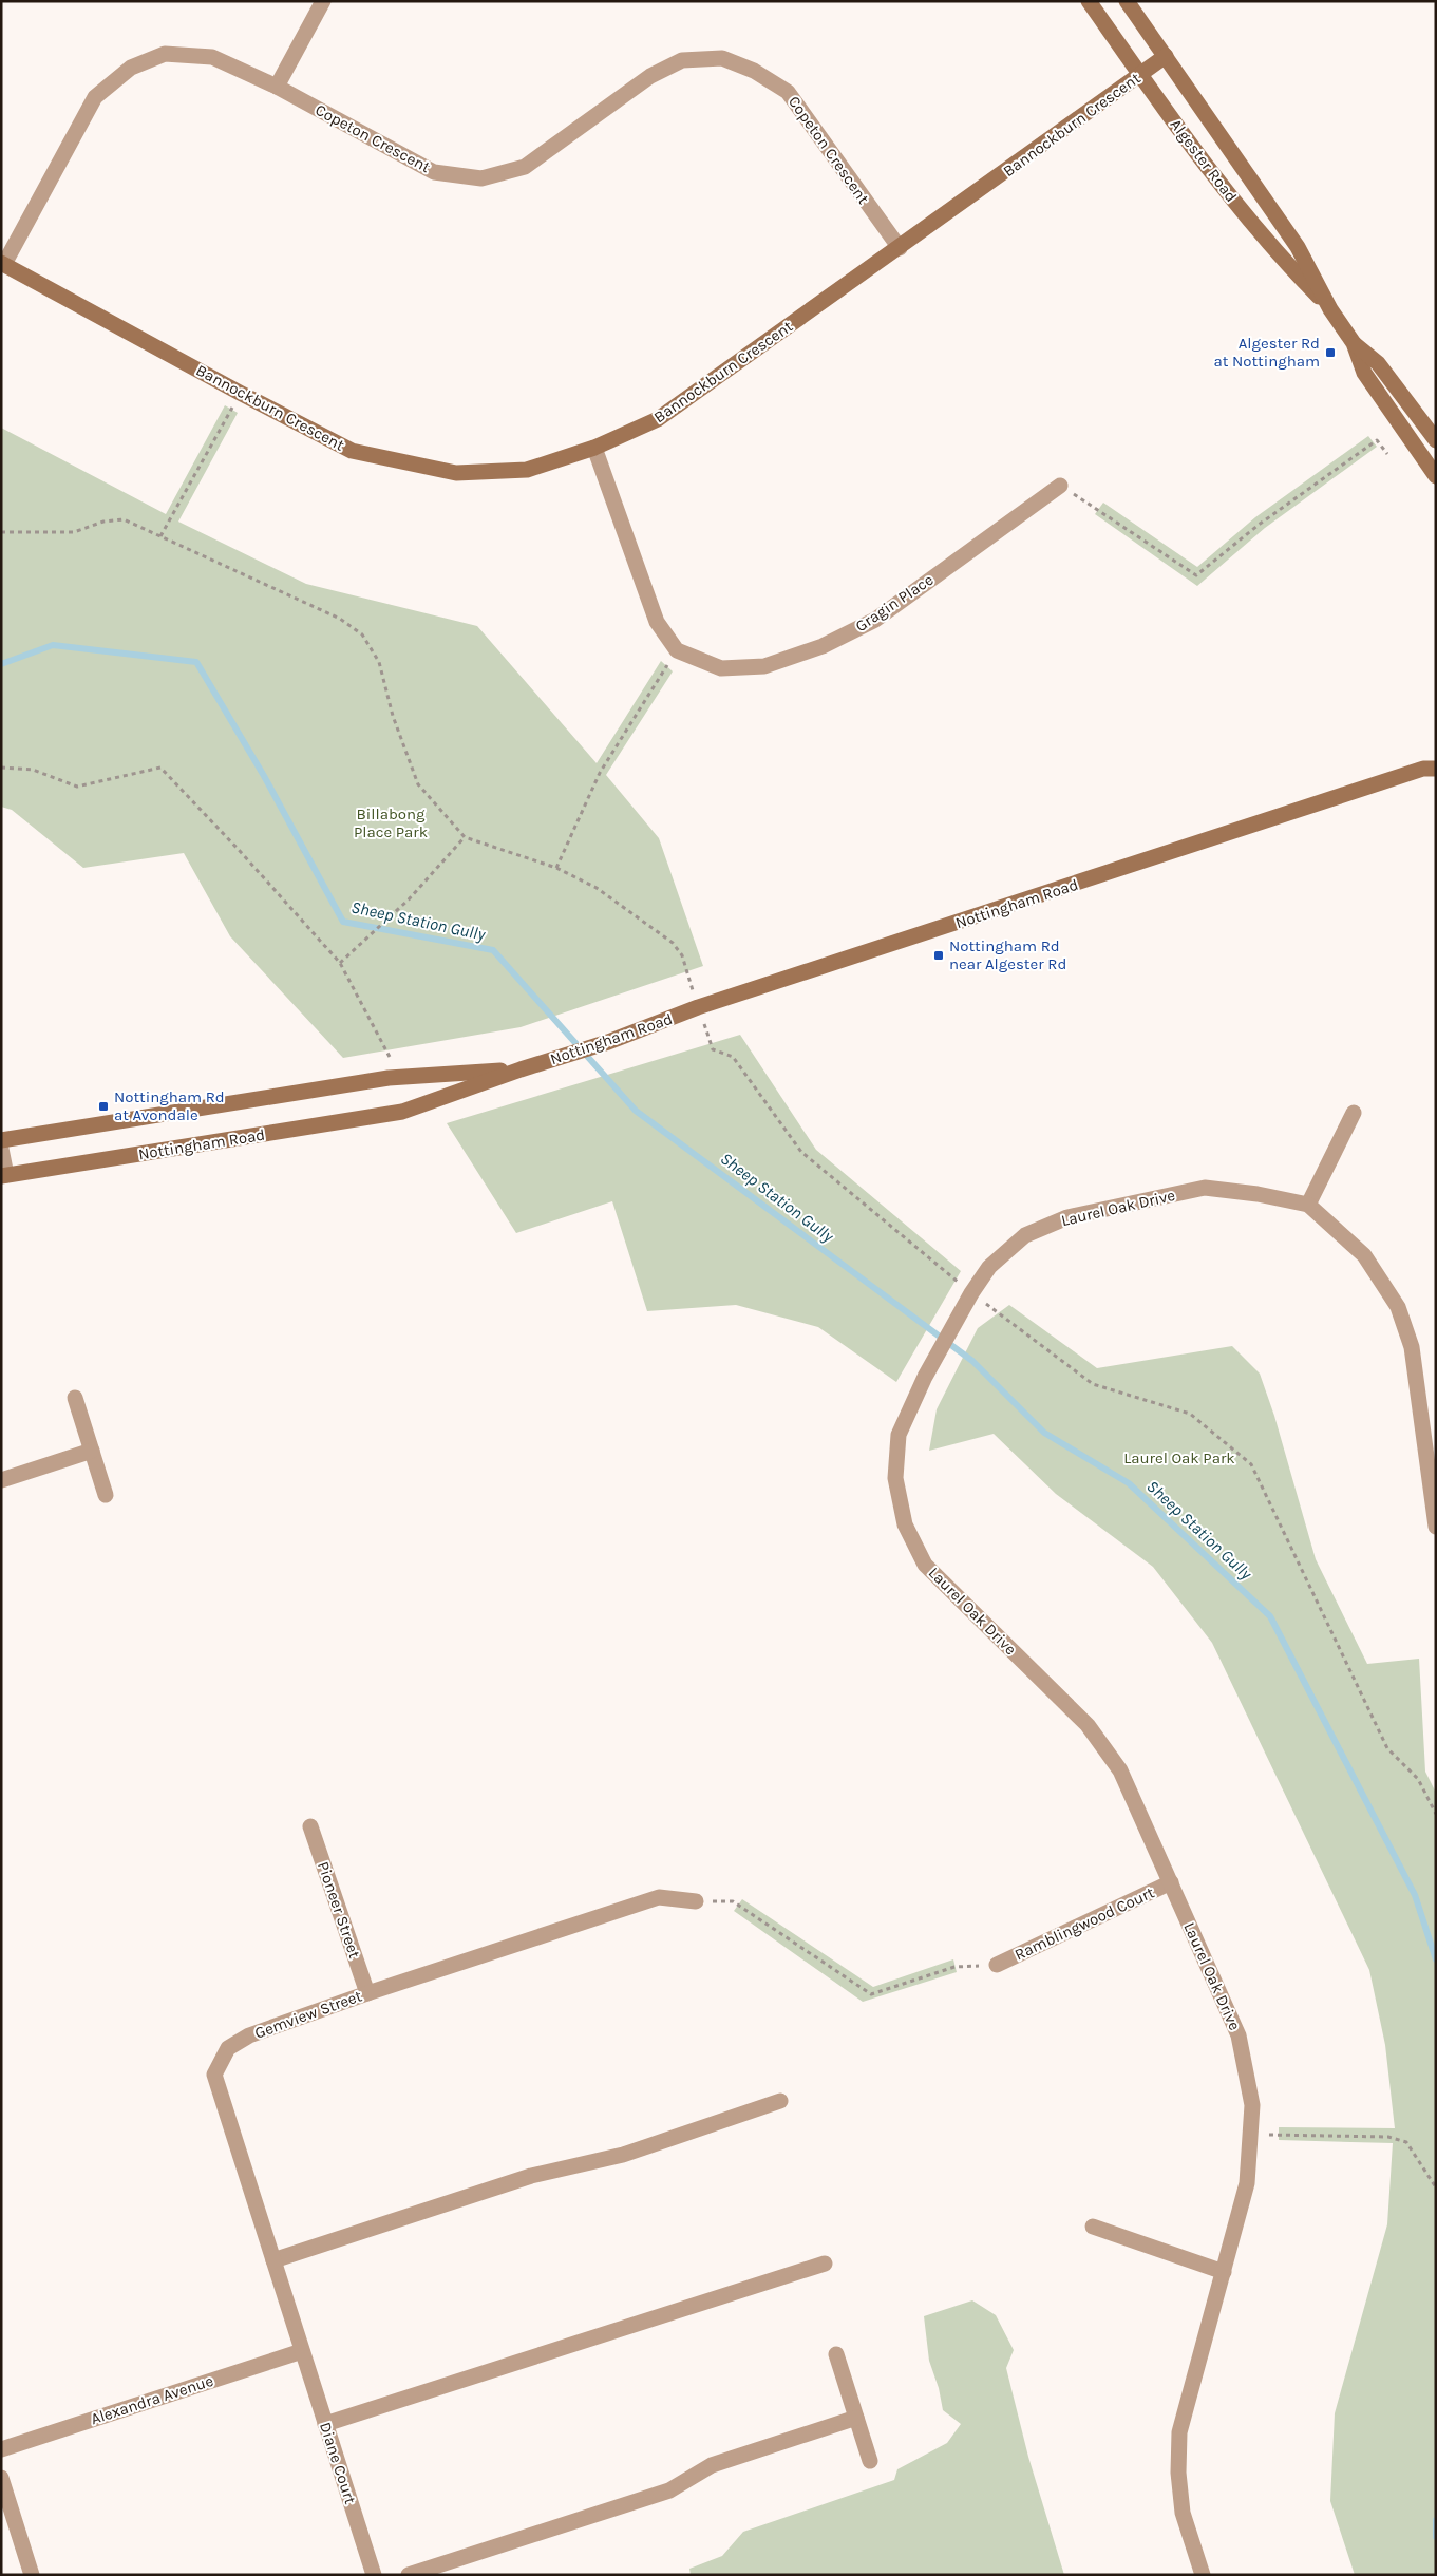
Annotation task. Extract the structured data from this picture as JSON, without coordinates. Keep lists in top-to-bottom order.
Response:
{
  "streets": {
    "street": [
      "Bannockburn Crescent",
      "Copeton Crescent",
      "Algester Road",
      "Gragin Place",
      "Nottingham Road",
      "Laurel Oak Drive",
      "Pioneer Street",
      "Ramblingwood Court",
      "Gemview Street",
      "Alexandra Avenue",
      "Diane Court"
    ]
  },
  "crossings": [
    ["Bannockburn Crescent", "Copeton Crescent"],
    ["Bannockburn Crescent", "Algester Road"],
    ["Laurel Oak Drive", "Ramblingwood Court"],
    ["Pioneer Street", "Gemview Street"],
    ["Gemview Street", "Alexandra Avenue"],
    ["Gemview Street", "Diane Court"],
    ["Alexandra Avenue", "Diane Court"]
  ],
  "water": ["Sheep Station Gully"],
  "parks": ["Billabong Place Park", "Laurel Oak Park"],
  "places": {
    "transit": ["Algester Rd at Nottingham", "Nottingham Rd near Algester Rd", "Nottingham Rd at Avondale"]
  }
}
